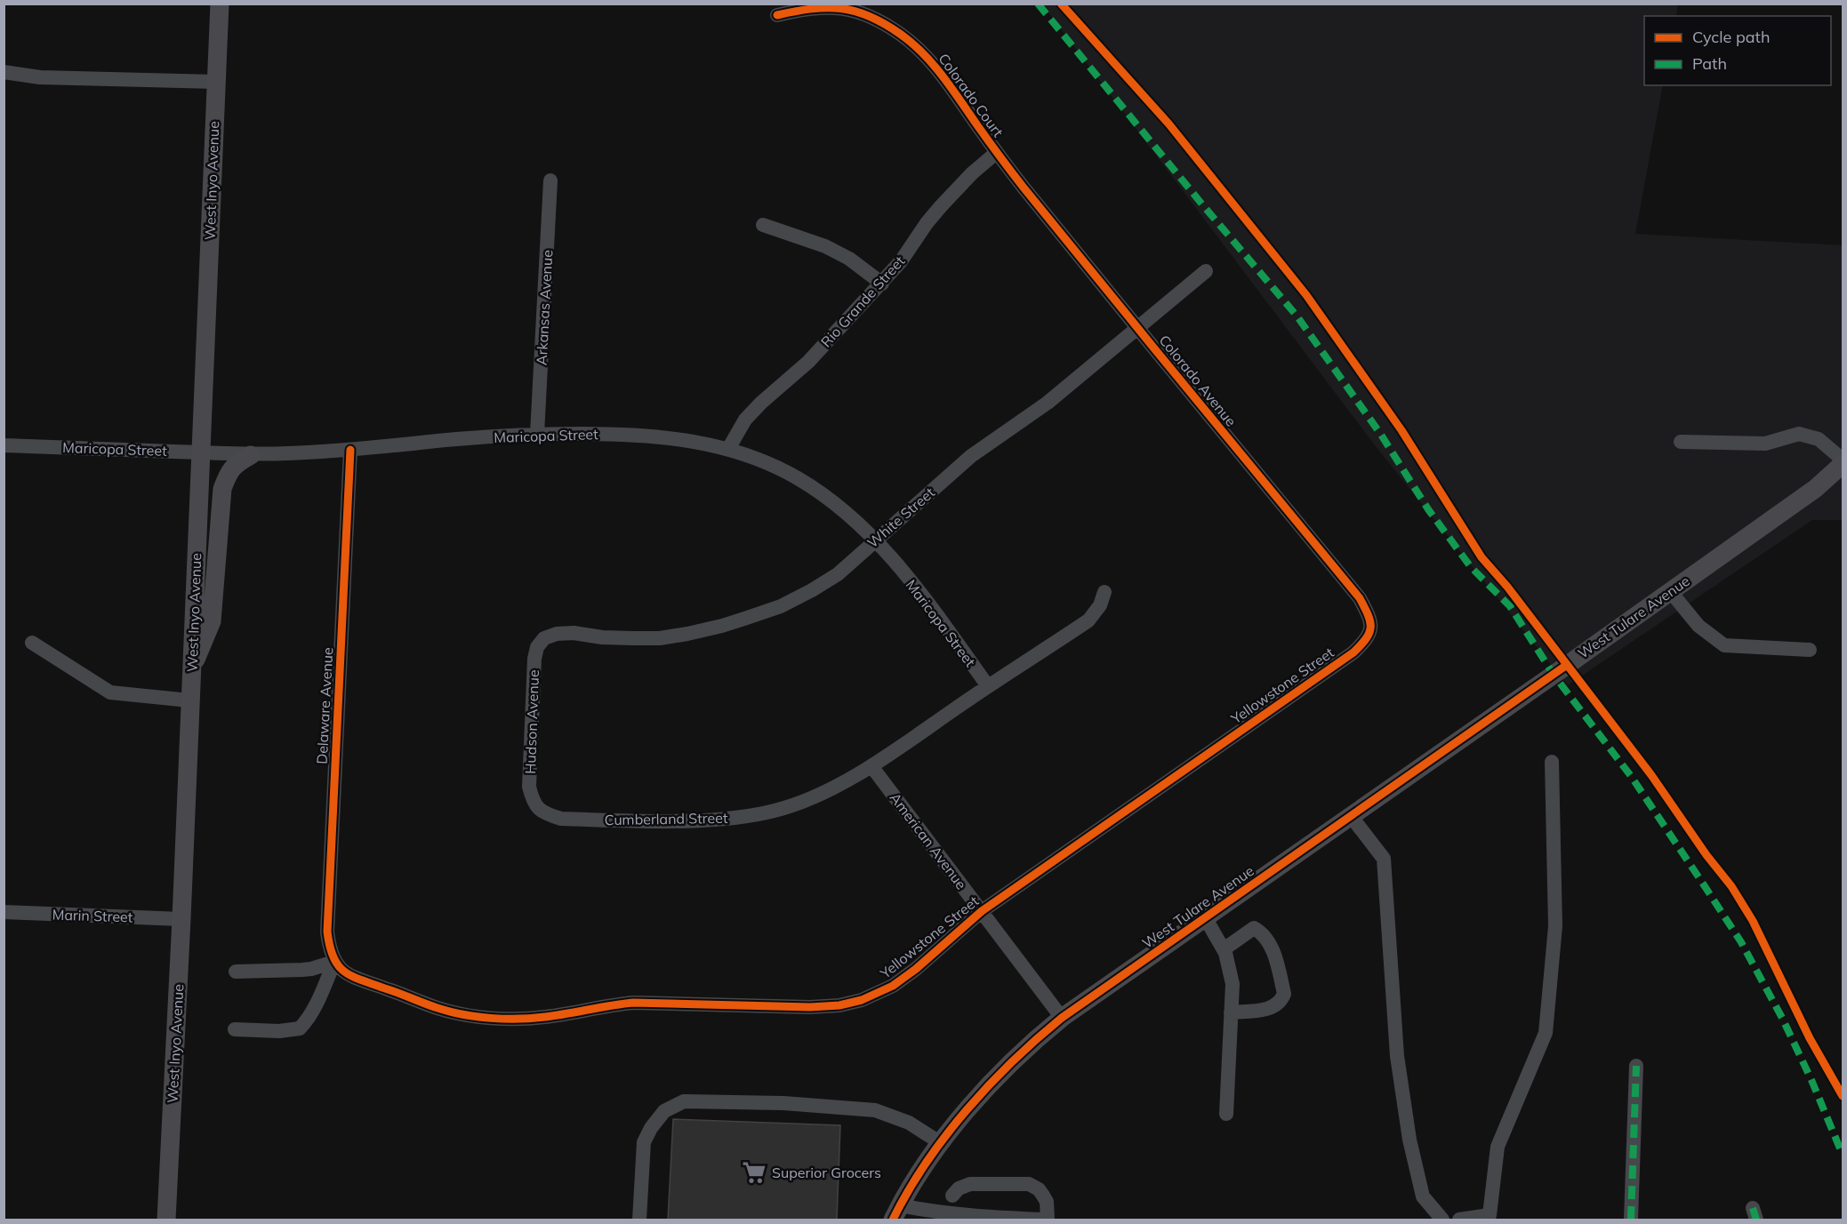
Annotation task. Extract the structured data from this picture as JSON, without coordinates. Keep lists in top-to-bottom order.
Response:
{
  "streets": {
    "main road": ["West Inyo Avenue", "West Tulare Avenue"],
    "street": [
      "Colorado Court",
      "Rio Grande Street",
      "Arkansas Avenue",
      "Colorado Avenue",
      "Maricopa Street",
      "White Street",
      "Yellowstone Street",
      "Delaware Avenue",
      "Hudson Avenue",
      "Cumberland Street",
      "American Avenue",
      "Marin Street"
    ]
  },
  "crossings": [
    ["Colorado Court", "Rio Grande Street"],
    ["Colorado Court", "Colorado Avenue"],
    ["West Inyo Avenue", "Maricopa Street"],
    ["West Inyo Avenue", "Marin Street"],
    ["Rio Grande Street", "Colorado Avenue"],
    ["Rio Grande Street", "Maricopa Street"],
    ["Arkansas Avenue", "Maricopa Street"],
    ["Colorado Avenue", "White Street"],
    ["Colorado Avenue", "Yellowstone Street"],
    ["Maricopa Street", "White Street"],
    ["Maricopa Street", "Delaware Avenue"],
    ["Maricopa Street", "Cumberland Street"],
    ["White Street", "Hudson Avenue"],
    ["West Tulare Avenue", "American Avenue"],
    ["Yellowstone Street", "Delaware Avenue"],
    ["Yellowstone Street", "American Avenue"],
    ["Hudson Avenue", "Cumberland Street"],
    ["Cumberland Street", "American Avenue"]
  ],
  "places": {
    "supermarket": ["Superior Grocers"]
  },
  "legend": ["Cycle path", "Path"]
}
